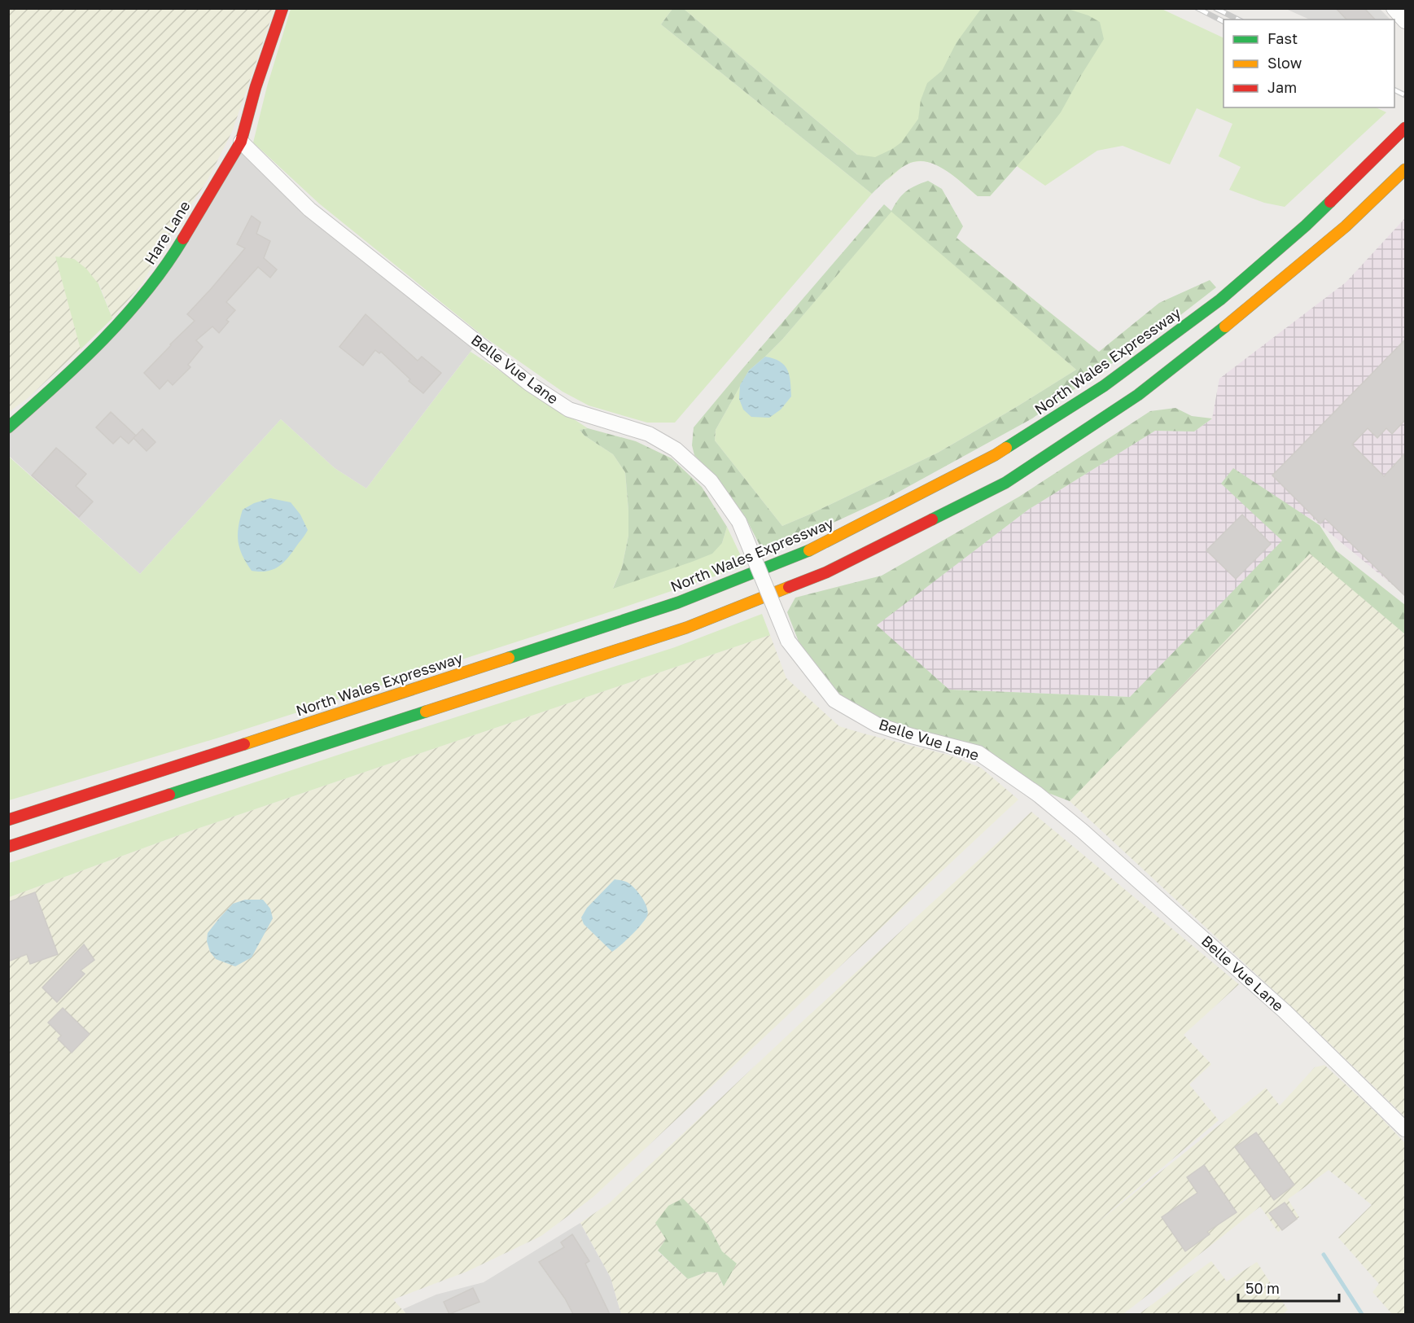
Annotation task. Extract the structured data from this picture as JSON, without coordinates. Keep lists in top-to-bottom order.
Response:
{
  "streets": {
    "main road": ["Hare Lane", "North Wales Expressway"],
    "street": ["Belle Vue Lane"]
  },
  "crossings": [
    ["Hare Lane", "Belle Vue Lane"]
  ],
  "legend": ["Fast", "Slow", "Jam"],
  "scale_bar": "50 m"
}
